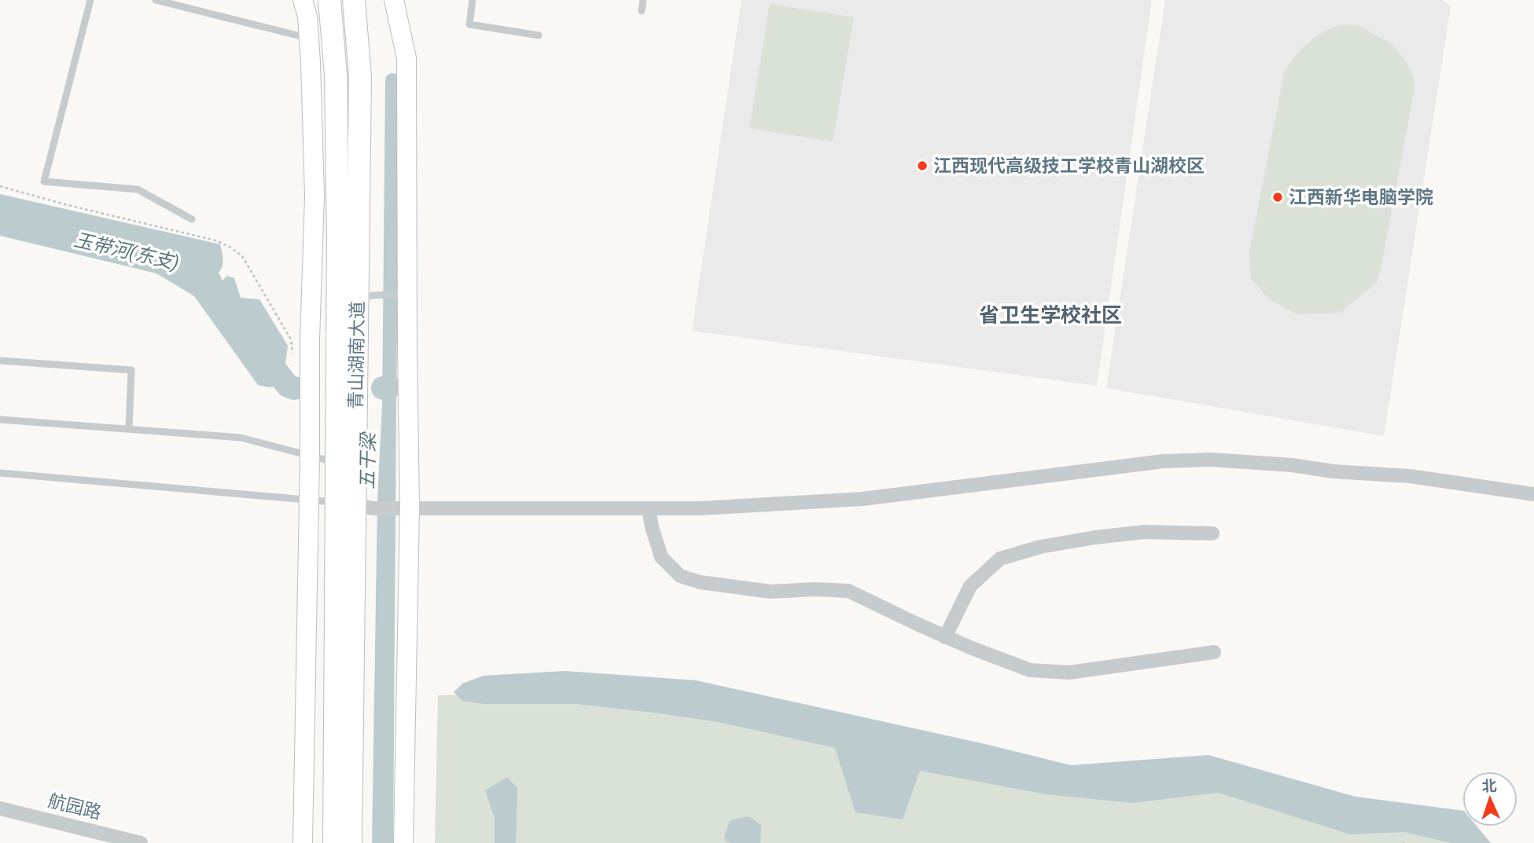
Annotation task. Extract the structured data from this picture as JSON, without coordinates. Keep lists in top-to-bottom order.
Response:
{
  "streets": {
    "main road": ["青山湖南大道"],
    "street": ["航园路"]
  },
  "districts": ["省卫生学校社区"],
  "water": ["玉带河(东支)", "五干梁"],
  "places": ["江西现代高级技工学校青山湖校区", "江西新华电脑学院"],
  "north": "top"
}
